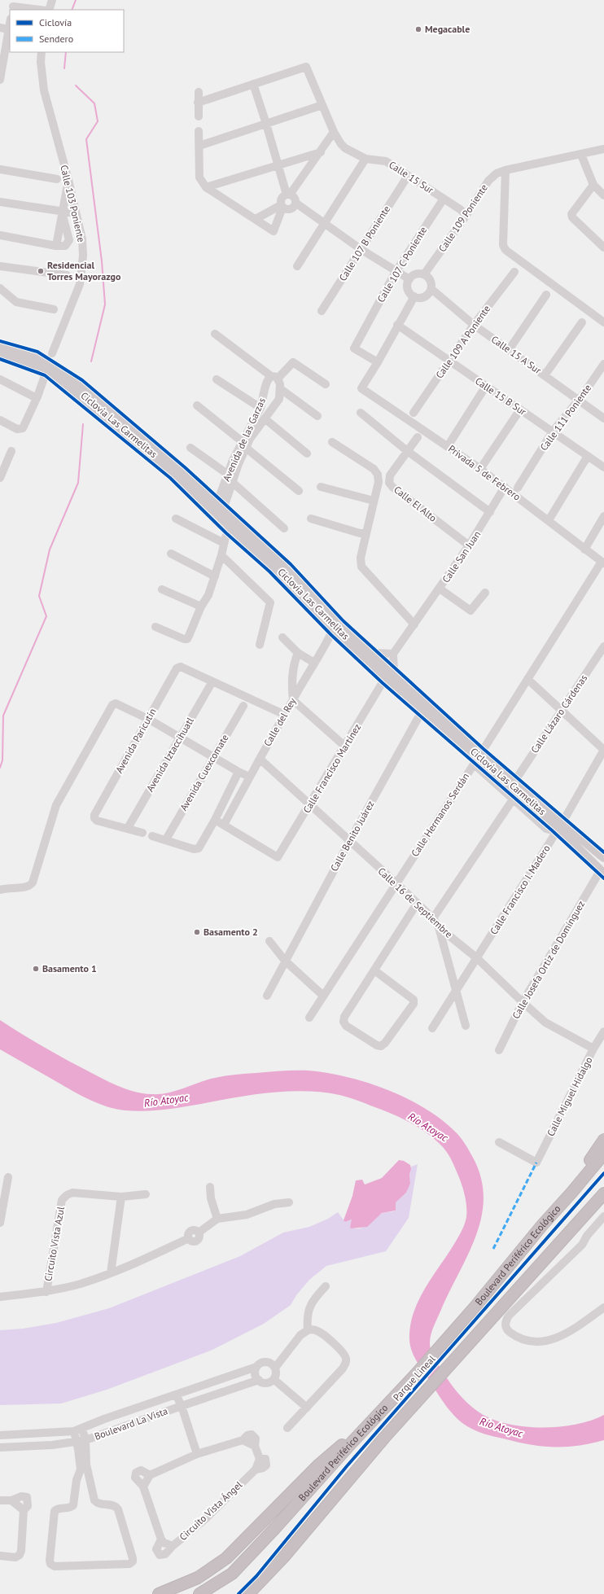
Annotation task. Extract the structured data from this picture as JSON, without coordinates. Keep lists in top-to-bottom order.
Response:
{
  "streets": {
    "highway": ["Boulevard Periférico Ecológico"],
    "street": [
      "Calle 15 Sur",
      "Calle 103 Poniente",
      "Calle 109 Poniente",
      "Calle 107 B Poniente",
      "Calle 107 C Poniente",
      "Calle 109 A Poniente",
      "Calle 15 A Sur",
      "Calle 15 B Sur",
      "Calle 111 Poniente",
      "Avenida de las Garzas",
      "Privada 5 de Febrero",
      "Calle El Alto",
      "Calle San Juan",
      "Calle Lázaro Cárdenas",
      "Calle del Rey",
      "Avenida Paricutín",
      "Avenida Iztaccíhuatl",
      "Calle Francisco Martínez",
      "Avenida Cuexcomate",
      "Calle Hermanos Serdán",
      "Calle Benito Juárez",
      "Calle Francisco I. Madero",
      "Calle 16 de Septiembre",
      "Calle Josefa Ortiz de Domínguez",
      "Calle Miguel Hidalgo",
      "Circuito Vista Azul",
      "Boulevard La Vista",
      "Circuito Vista Ángel"
    ],
    "cycle path": ["Ciclovia Las Carmelitas", "Parque Lineal"]
  },
  "crossings": [
    ["Calle 15 Sur", "Calle 109 Poniente"],
    ["Calle 15 Sur", "Calle 107 B Poniente"],
    ["Calle 15 Sur", "Calle 107 C Poniente"],
    ["Calle 109 Poniente", "Calle 15 A Sur"],
    ["Calle 107 C Poniente", "Privada 5 de Febrero"],
    ["Calle 109 A Poniente", "Calle 15 A Sur"],
    ["Calle 109 A Poniente", "Calle 15 B Sur"],
    ["Calle 15 A Sur", "Calle 111 Poniente"],
    ["Calle 15 B Sur", "Calle 111 Poniente"],
    ["Privada 5 de Febrero", "Calle San Juan"],
    ["Privada 5 de Febrero", "Calle Hermanos Serdán"],
    ["Calle El Alto", "Calle San Juan"],
    ["Calle del Rey", "Calle Francisco Martínez"],
    ["Calle del Rey", "Calle 16 de Septiembre"],
    ["Avenida Paricutín", "Avenida Iztaccíhuatl"],
    ["Calle Francisco Martínez", "Calle 16 de Septiembre"],
    ["Calle Hermanos Serdán", "Calle 16 de Septiembre"],
    ["Calle Benito Juárez", "Calle 16 de Septiembre"],
    ["Calle Francisco I. Madero", "Calle 16 de Septiembre"],
    ["Calle 16 de Septiembre", "Calle Josefa Ortiz de Domínguez"],
    ["Calle 16 de Septiembre", "Calle Miguel Hidalgo"]
  ],
  "water": ["Río Atoyac"],
  "places": [
    "Megacable",
    "Residencial Torres Mayorazgo",
    "Basamento 2",
    "Basamento 1"
  ],
  "legend": ["Ciclovía", "Sendero"]
}
